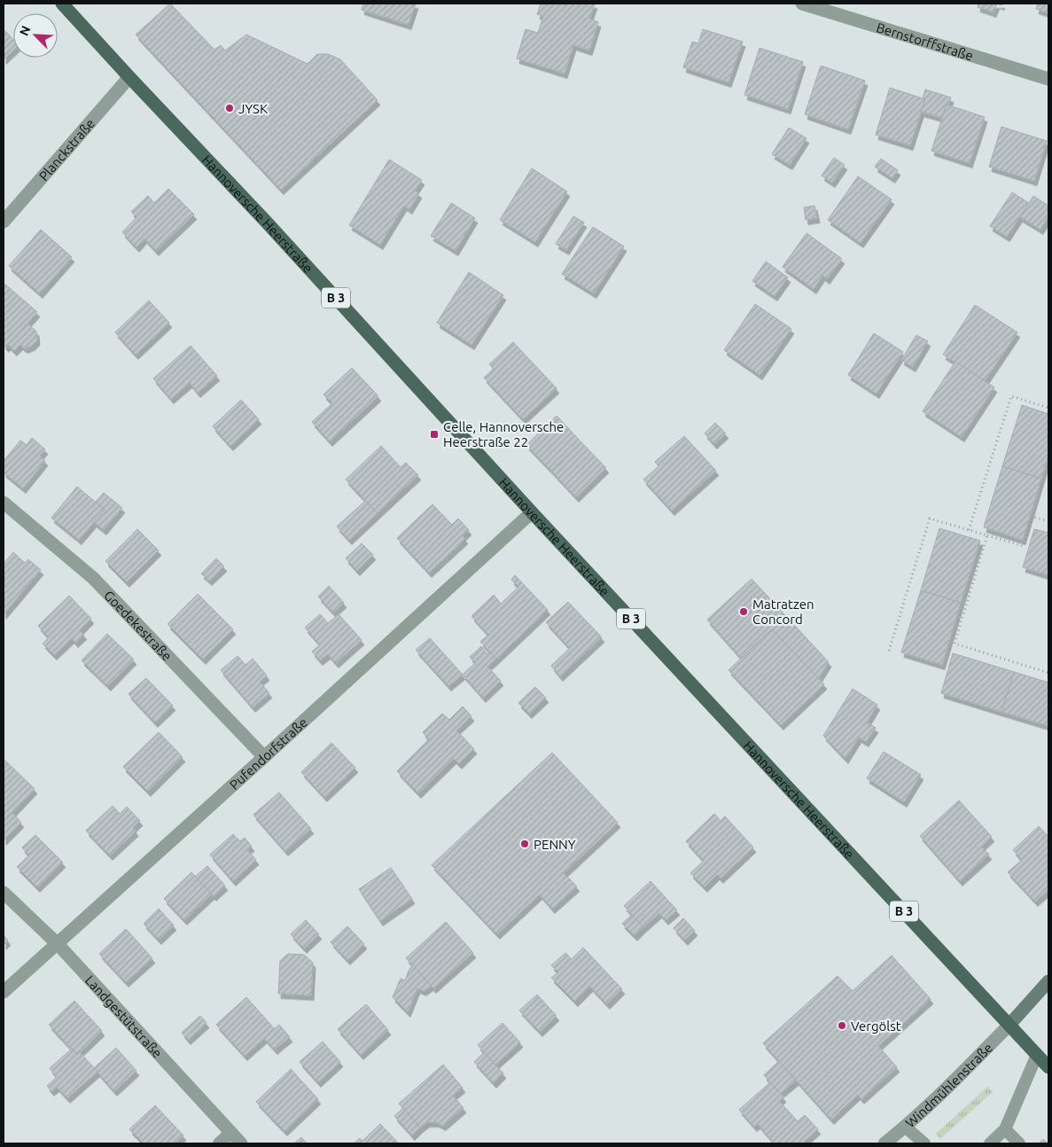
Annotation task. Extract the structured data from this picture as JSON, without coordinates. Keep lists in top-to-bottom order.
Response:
{
  "streets": {
    "main road": ["Hannoversche Heerstraße", "B 3"],
    "street": [
      "Bernstorffstraße",
      "Planckstraße",
      "Goedekestraße",
      "Pufendorfstraße",
      "Landgestütstraße",
      "Windmühlenstraße"
    ]
  },
  "crossings": [
    ["Planckstraße", "Hannoversche Heerstraße"],
    ["Hannoversche Heerstraße", "Pufendorfstraße"],
    ["Hannoversche Heerstraße", "Windmühlenstraße"],
    ["Goedekestraße", "Pufendorfstraße"],
    ["Pufendorfstraße", "Landgestütstraße"]
  ],
  "places": {
    "other": [
      "JYSK",
      "Matratzen Concord",
      "PENNY",
      "Vergölst"
    ],
    "transit": ["Celle, Hannoversche Heerstraße 22"]
  },
  "north": "top left"
}
